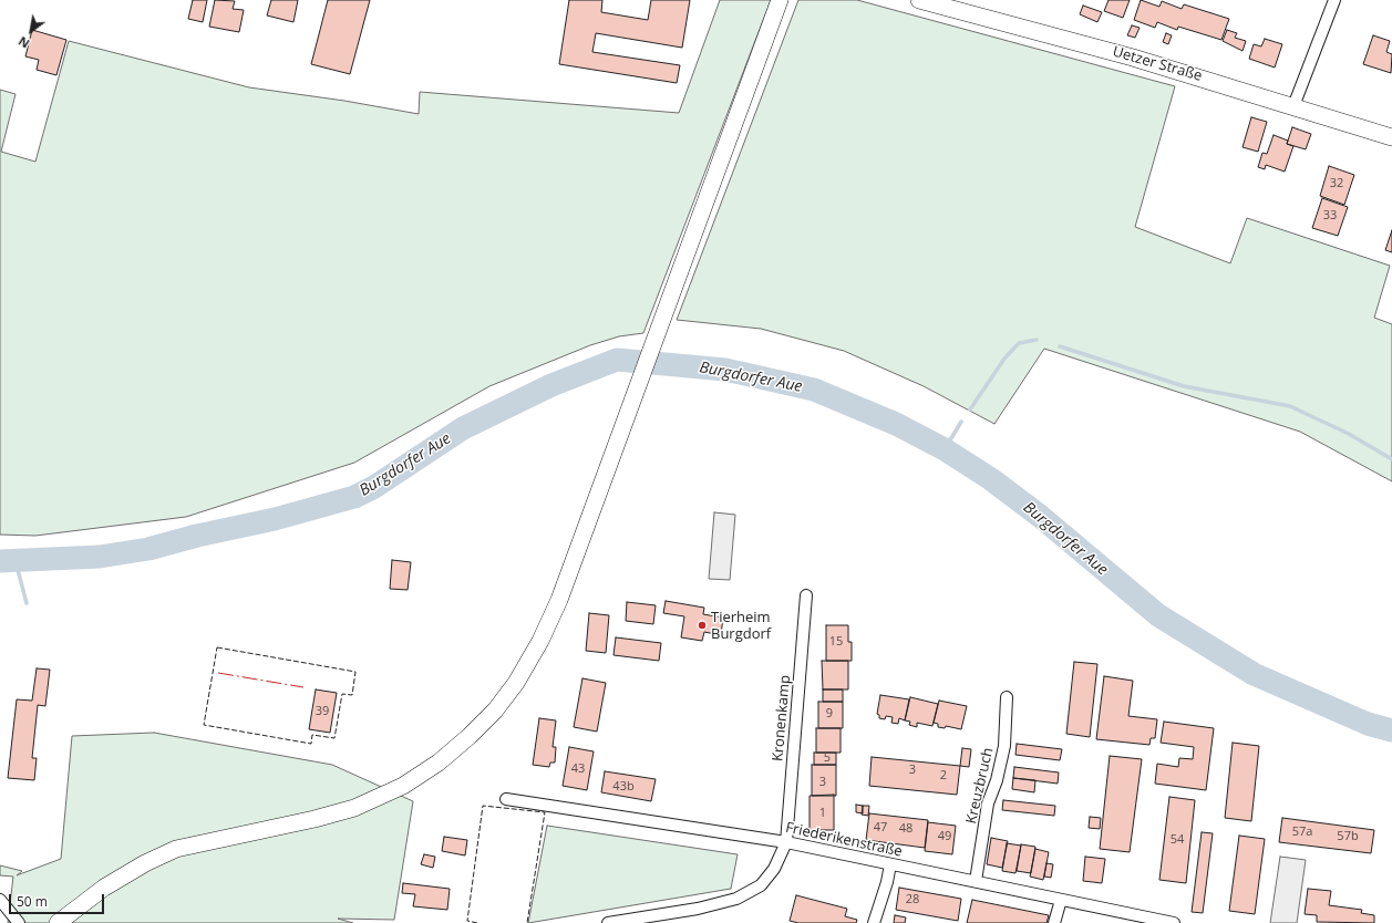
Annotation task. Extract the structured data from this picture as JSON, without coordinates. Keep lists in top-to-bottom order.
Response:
{
  "streets": {
    "street": [
      "Uetzer Straße",
      "Kronenkamp",
      "Kreuzbruch",
      "Friederikenstraße"
    ]
  },
  "crossings": [
    ["Kronenkamp", "Friederikenstraße"],
    ["Kreuzbruch", "Friederikenstraße"]
  ],
  "water": ["Burgdorfer Aue"],
  "places": ["Tierheim Burgdorf"],
  "house_numbers": [
    "32",
    "33",
    "15",
    "39",
    "9",
    "5",
    "43",
    "3",
    "2",
    "3",
    "43b",
    "1",
    "47",
    "48",
    "57a",
    "49",
    "57b",
    "54",
    "28"
  ],
  "scale_bar": "50 m",
  "north": "bottom left"
}
